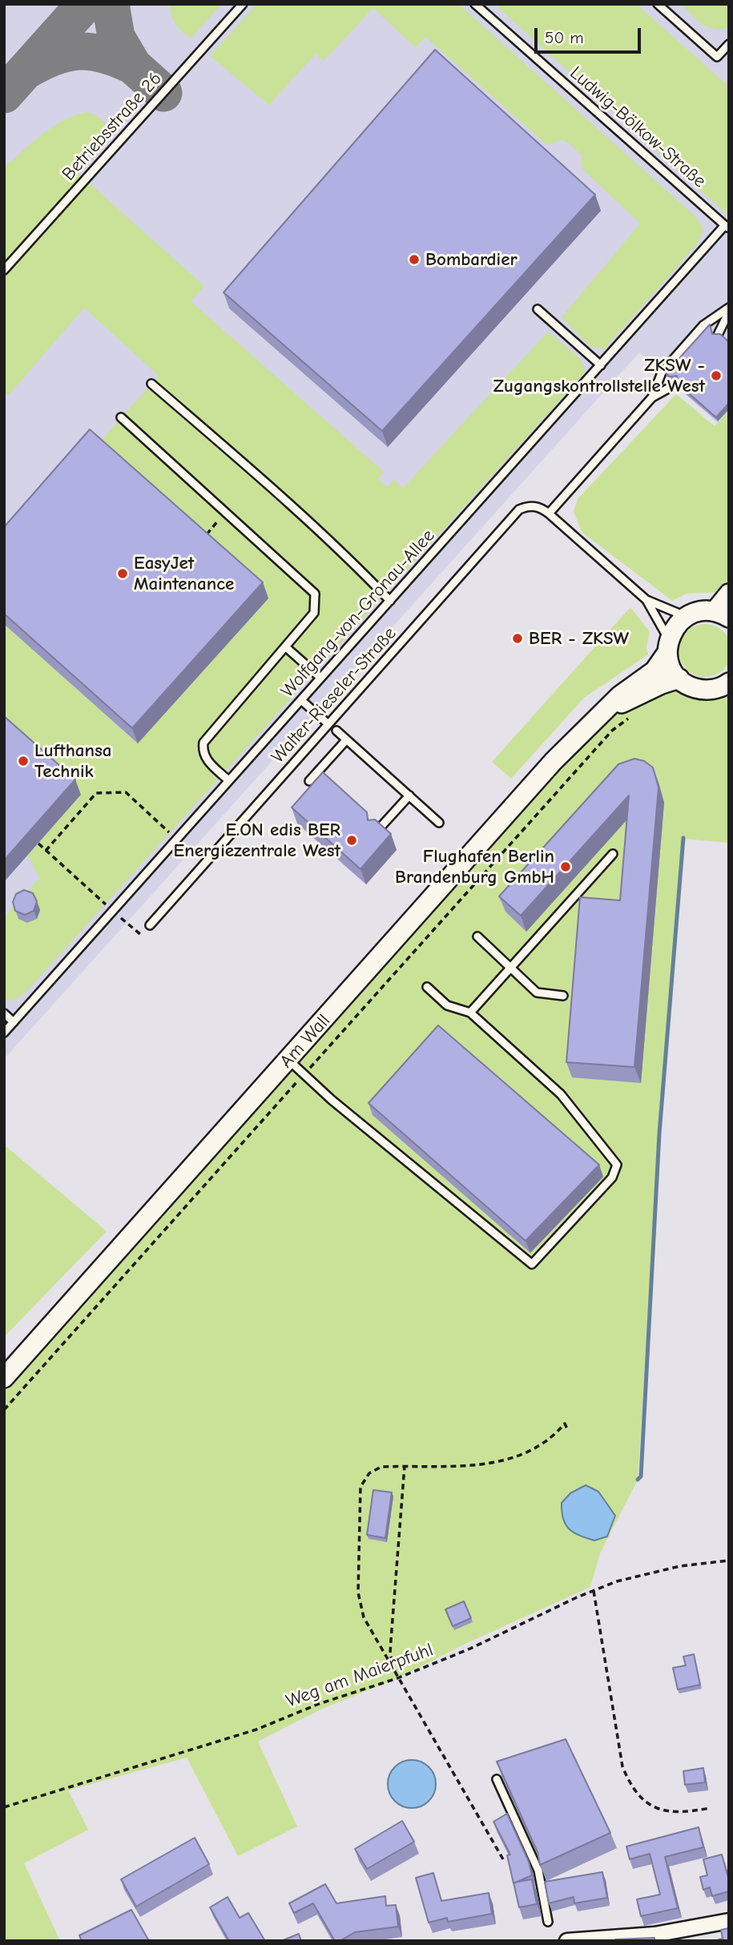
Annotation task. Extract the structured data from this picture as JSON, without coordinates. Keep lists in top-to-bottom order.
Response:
{
  "streets": {
    "street": ["Am Wall"],
    "lane": [
      "Betriebsstraße 26",
      "Ludwig-Bölkow-Straße",
      "Wolfgang-von-Gronau-Allee",
      "Walter-Rieseler-Straße"
    ],
    "path": ["Weg am Maierpfuhl"]
  },
  "crossings": [
    ["Ludwig-Bölkow-Straße", "Wolfgang-von-Gronau-Allee"],
    ["Walter-Rieseler-Straße", "Am Wall"]
  ],
  "places": [
    "Bombardier",
    "ZKSW - Zugangskontrollstelle West",
    "EasyJet Maintenance",
    "BER - ZKSW",
    "Lufthansa Technik",
    "E.ON edis BER Energiezentrale West",
    "Flughafen Berlin Brandenburg GmbH"
  ],
  "scale_bar": "50 m"
}
